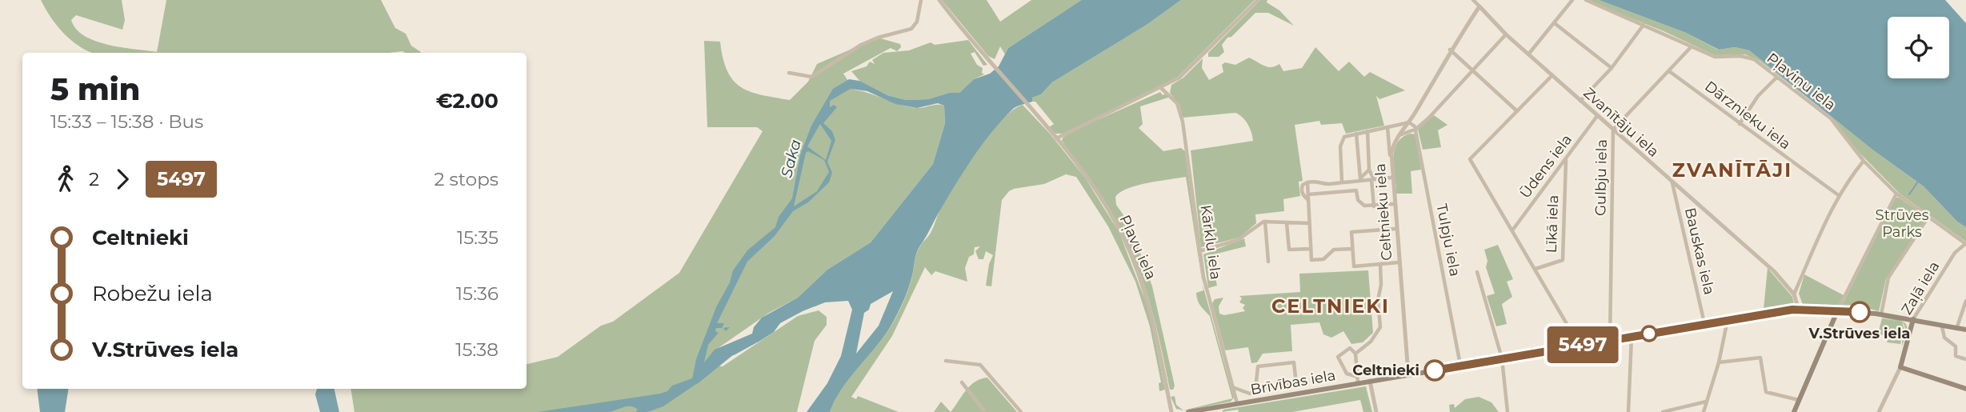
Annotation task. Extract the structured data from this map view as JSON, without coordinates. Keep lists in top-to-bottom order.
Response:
{
  "streets": {
    "main road": ["Zaļā iela", "Brīvības iela"],
    "street": [
      "Pļaviņu iela",
      "Dārznieku iela",
      "Zvanītāju iela",
      "Ūdens iela",
      "Gulbju iela",
      "Celtnieku iela",
      "Līkā iela",
      "Tulpju iela",
      "Kārklu iela",
      "Pļavu iela",
      "Bauskas iela"
    ]
  },
  "crossings": [
    ["Pļaviņu iela", "Gulbju iela"],
    ["Pļaviņu iela", "Zaļā iela"],
    ["Dārznieku iela", "Gulbju iela"],
    ["Zvanītāju iela", "Ūdens iela"],
    ["Zvanītāju iela", "Gulbju iela"],
    ["Zvanītāju iela", "Celtnieku iela"],
    ["Zvanītāju iela", "Bauskas iela"],
    ["Zvanītāju iela", "Brīvības iela"],
    ["Ūdens iela", "Līkā iela"],
    ["Gulbju iela", "Brīvības iela"],
    ["Celtnieku iela", "Brīvības iela"],
    ["Tulpju iela", "Brīvības iela"],
    ["Kārklu iela", "Brīvības iela"],
    ["Bauskas iela", "Brīvības iela"],
    ["Zaļā iela", "Brīvības iela"]
  ],
  "districts": ["ZVANĪTĀJI", "CELTNIEKI"],
  "water": ["Saka"],
  "parks": ["Strūves Parks"],
  "places": ["V.Strūves iela", "Celtnieki"],
  "lines": ["bus line 5497"],
  "page": {
    "on_map": "5497",
    "heading": ["5 min", "15:33 – 15:38 · Bus", "€2.00"],
    "legs": ["2", "5497", "2 stops"],
    "list": [
      {
        "name": "Celtnieki",
        "value": "15:35"
      },
      {
        "name": "Robežu iela",
        "value": "15:36"
      },
      {
        "name": "V.Strūves iela",
        "value": "15:38"
      }
    ]
  }
}
